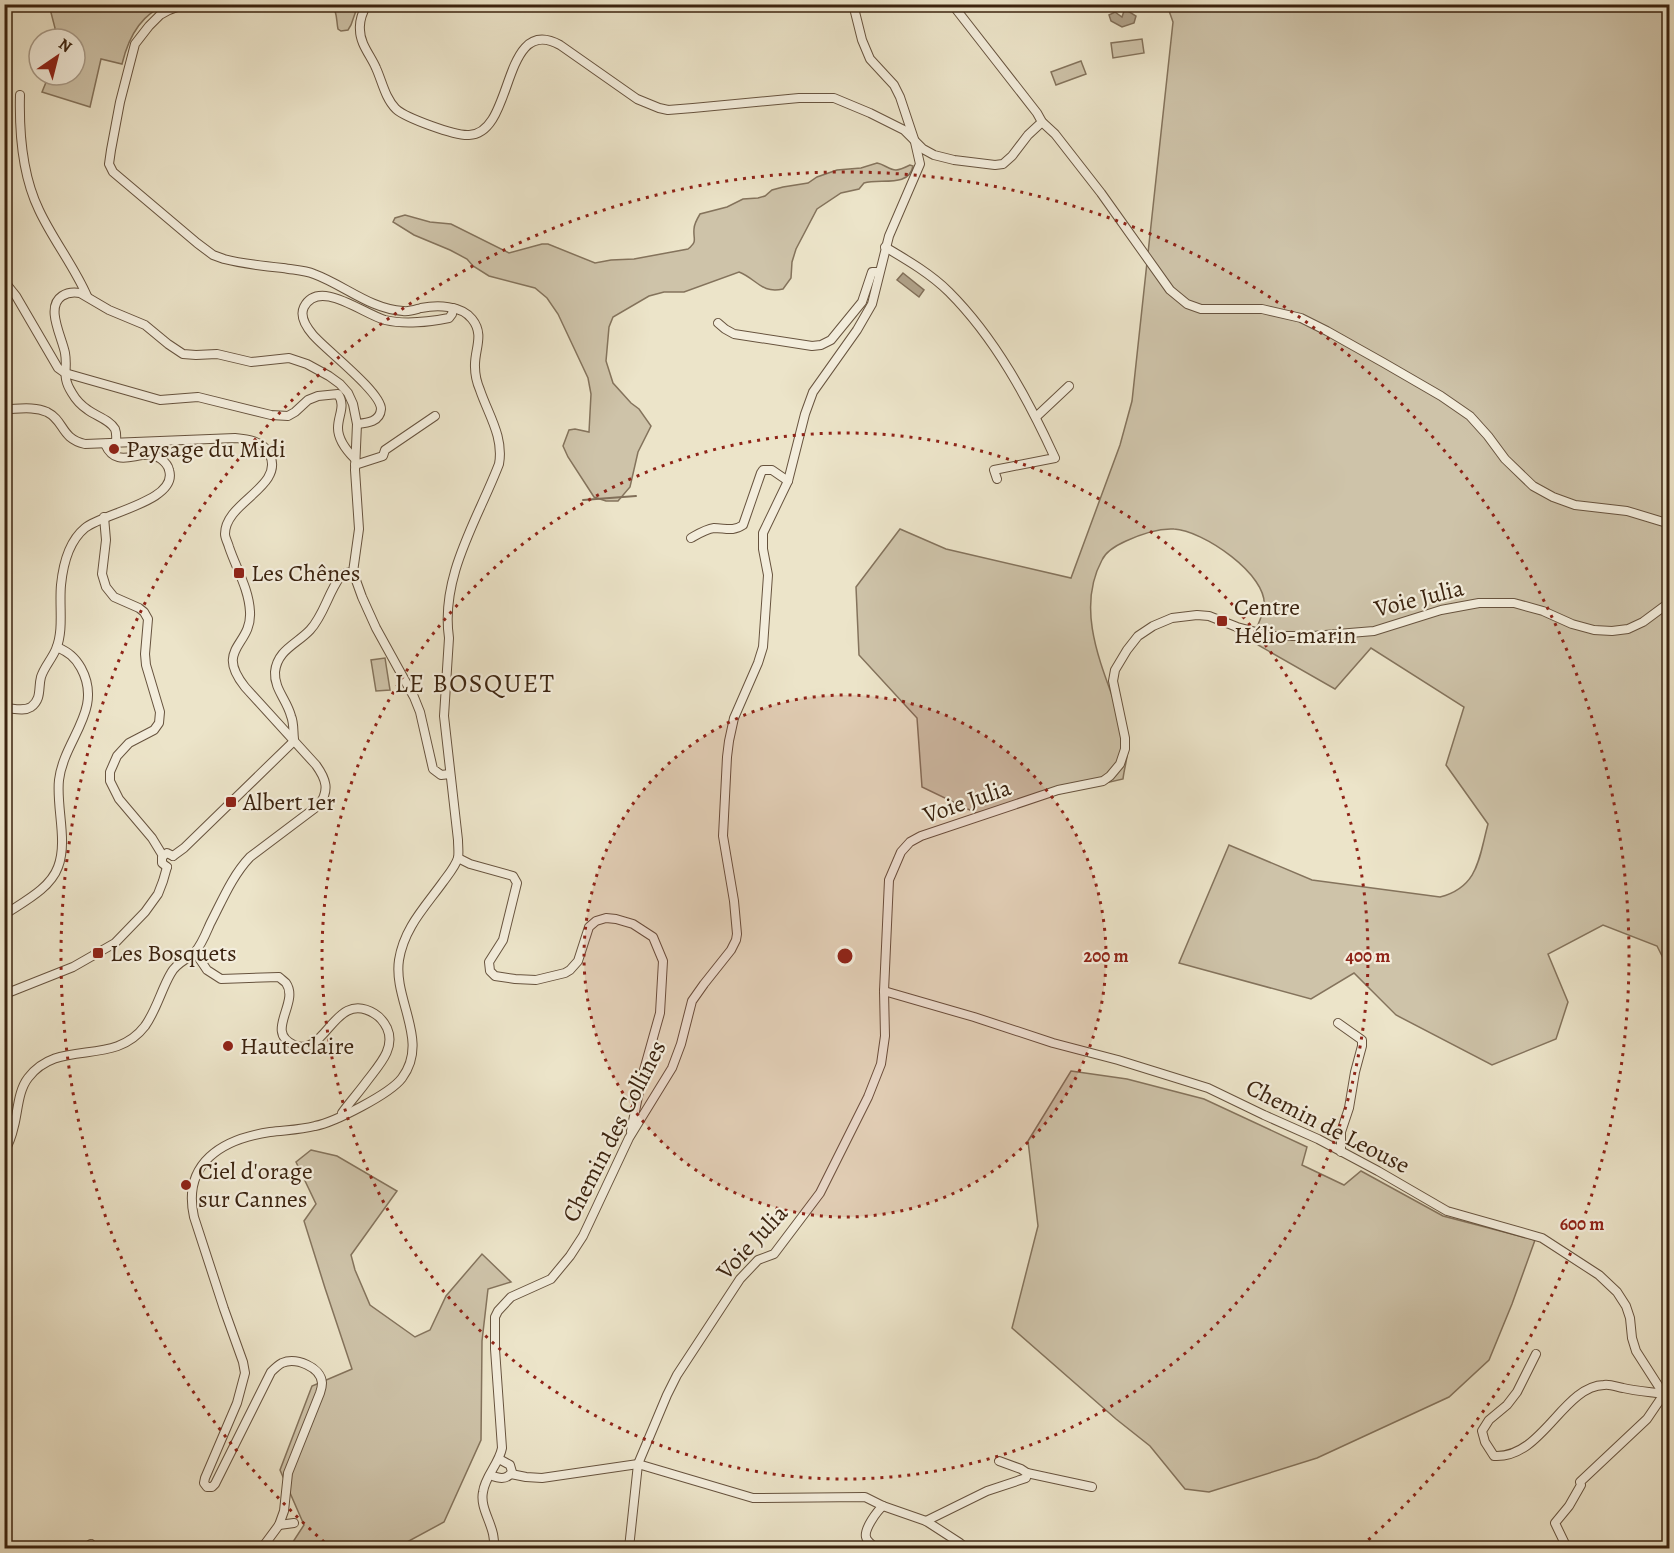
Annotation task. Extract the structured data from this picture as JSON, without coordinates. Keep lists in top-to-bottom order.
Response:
{
  "streets": {
    "street": ["Voie Julia", "Chemin de Leouse", "Chemin des Collines"]
  },
  "crossings": [
    ["Voie Julia", "Chemin de Leouse"]
  ],
  "districts": ["LE BOSQUET"],
  "places": {
    "other": ["Paysage du Midi", "Hauteclaire", "Ciel d'orage sur Cannes"],
    "transit": [
      "Les Chênes",
      "Centre Hélio-marin",
      "Albert 1er",
      "Les Bosquets"
    ]
  },
  "north": "top right",
  "rings": ["200 m", "400 m", "600 m"]
}
